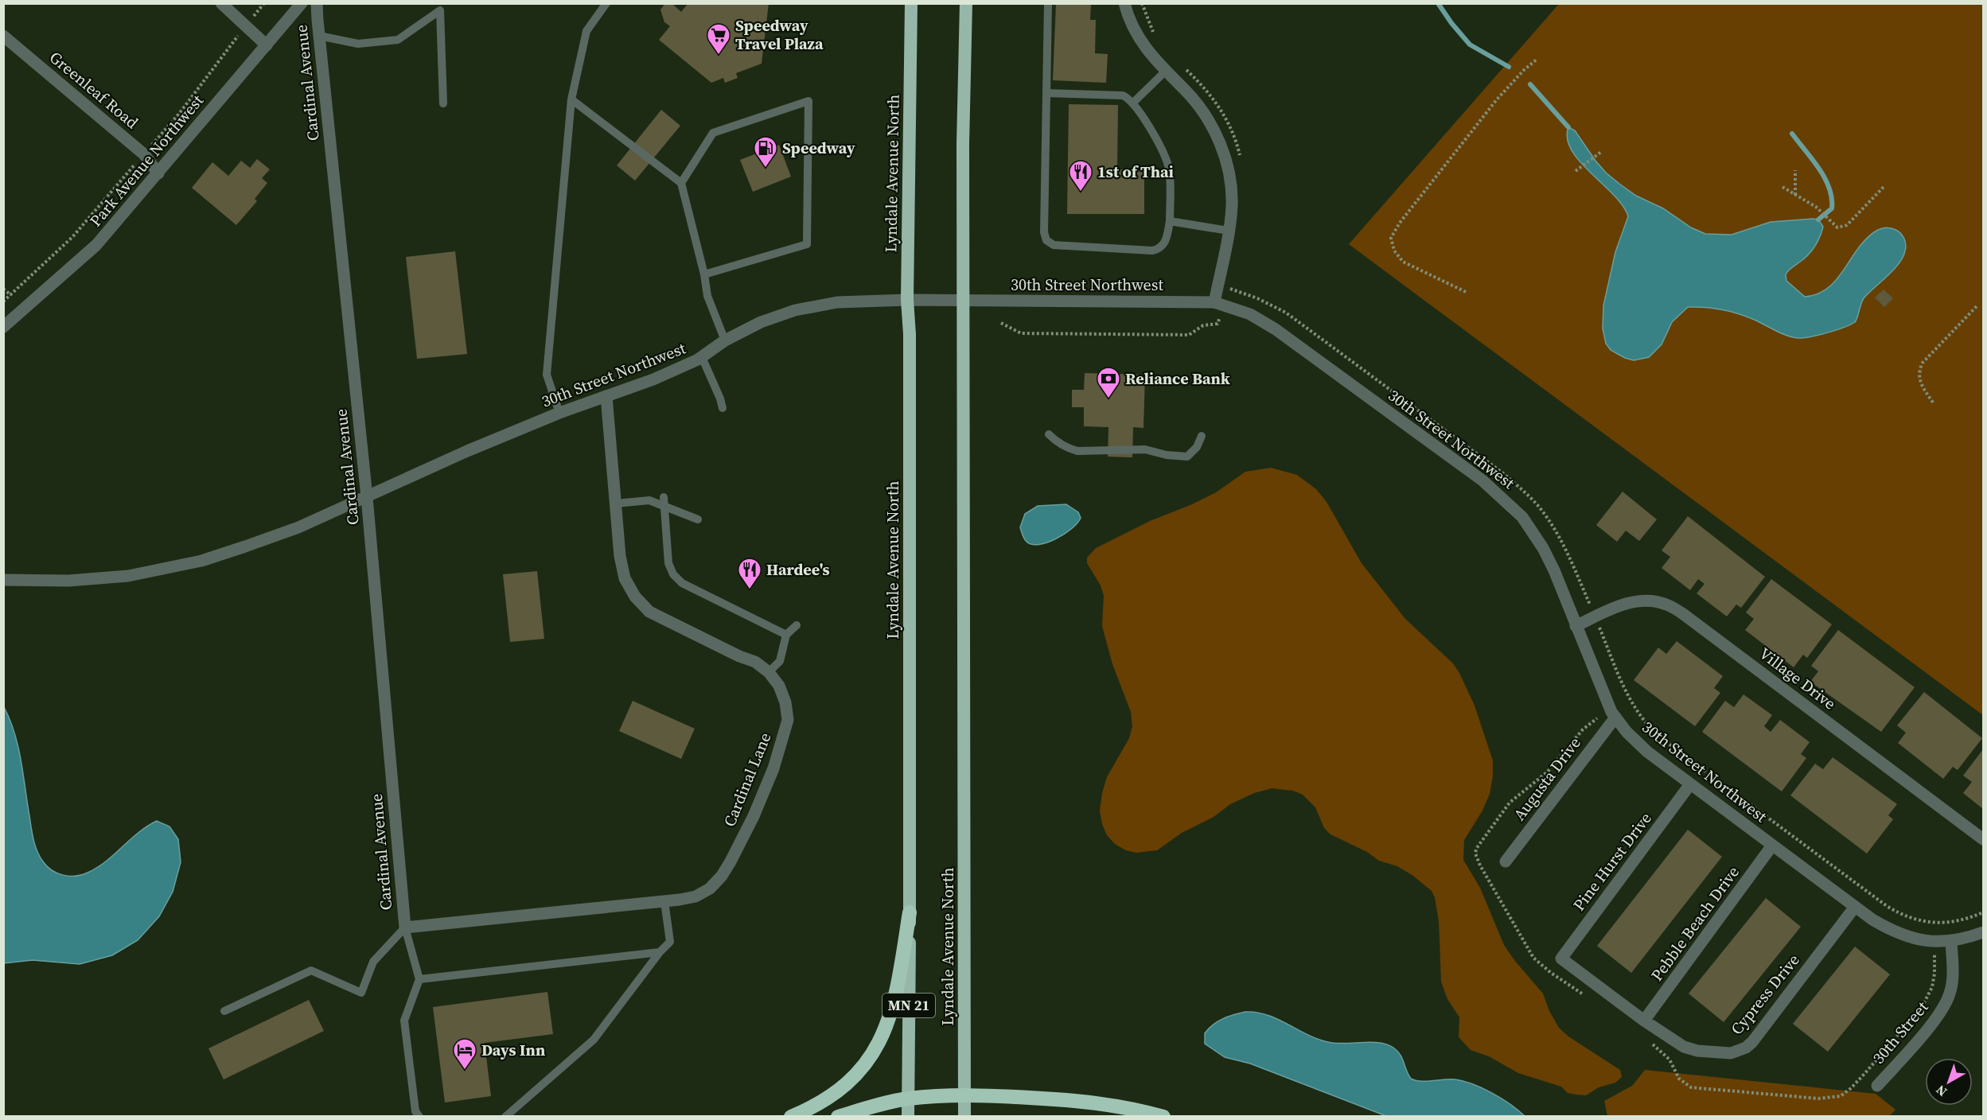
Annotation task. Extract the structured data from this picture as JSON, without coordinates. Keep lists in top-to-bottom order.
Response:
{
  "streets": {
    "highway": ["Lyndale Avenue North", "MN 21"],
    "street": [
      "Cardinal Avenue",
      "Greenleaf Road",
      "Park Avenue Northwest",
      "30th Street Northwest",
      "Village Drive",
      "Augusta Drive",
      "Cardinal Lane",
      "Pine Hurst Drive",
      "Pebble Beach Drive",
      "Cypress Drive",
      "30th Street"
    ]
  },
  "crossings": [
    ["Cardinal Avenue", "30th Street Northwest"],
    ["Cardinal Avenue", "Cardinal Lane"],
    ["Greenleaf Road", "Park Avenue Northwest"],
    ["Lyndale Avenue North", "30th Street Northwest"],
    ["30th Street Northwest", "Village Drive"],
    ["30th Street Northwest", "Augusta Drive"],
    ["30th Street Northwest", "Cardinal Lane"],
    ["30th Street Northwest", "Pine Hurst Drive"],
    ["30th Street Northwest", "Pebble Beach Drive"],
    ["30th Street Northwest", "Cypress Drive"],
    ["30th Street Northwest", "30th Street"],
    ["Pine Hurst Drive", "Cypress Drive"],
    ["Pebble Beach Drive", "Cypress Drive"]
  ],
  "places": {
    "supermarket": ["Speedway Travel Plaza"],
    "fuel station": ["Speedway"],
    "restaurant": ["1st of Thai", "Hardee's"],
    "bank": ["Reliance Bank"],
    "hotel": ["Days Inn"]
  },
  "north": "bottom left"
}
